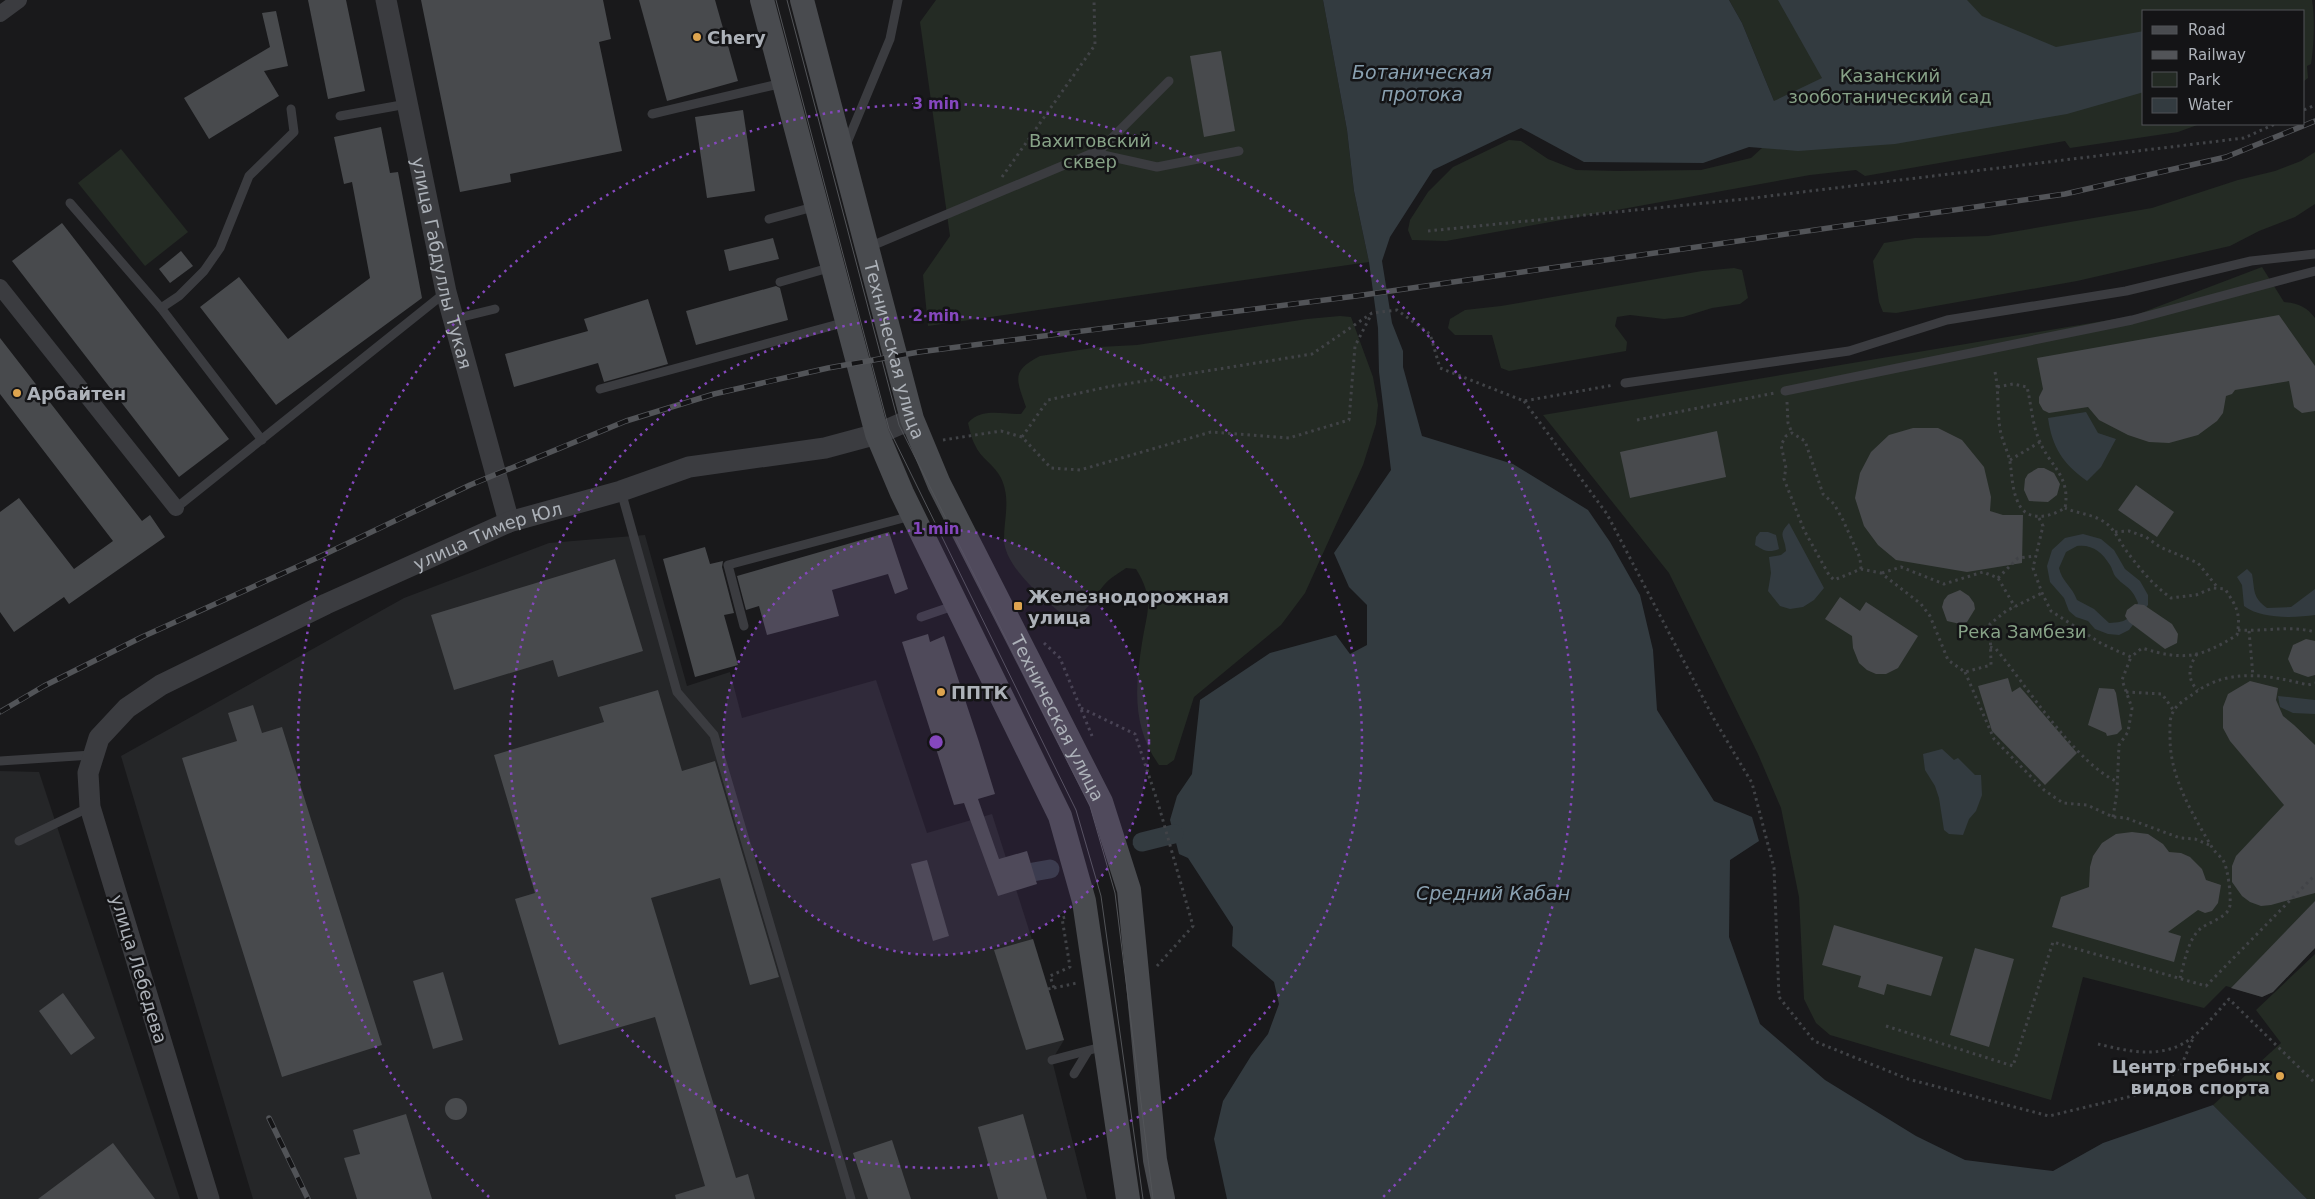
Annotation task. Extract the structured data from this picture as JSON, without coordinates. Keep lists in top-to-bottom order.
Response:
{
  "streets": {
    "main road": ["Техническая улица"],
    "street": ["улица Габдуллы Тукая", "улица Тимер Юл", "улица Лебедева"]
  },
  "crossings": [
    ["улица Габдуллы Тукая", "улица Тимер Юл"],
    ["Техническая улица", "улица Тимер Юл"],
    ["улица Тимер Юл", "улица Лебедева"]
  ],
  "water": ["Ботаническая протока", "Средний Кабан"],
  "parks": ["Казанский зооботанический сад", "Вахитовский сквер", "Река Замбези"],
  "places": {
    "other": [
      "Chery",
      "Арбайтен",
      "ППТК",
      "Центр гребных видов спорта"
    ],
    "transit": ["Железнодорожная улица"]
  },
  "legend": [
    "Road",
    "Railway",
    "Park",
    "Water"
  ],
  "rings": ["3 min", "2 min", "1 min"]
}
